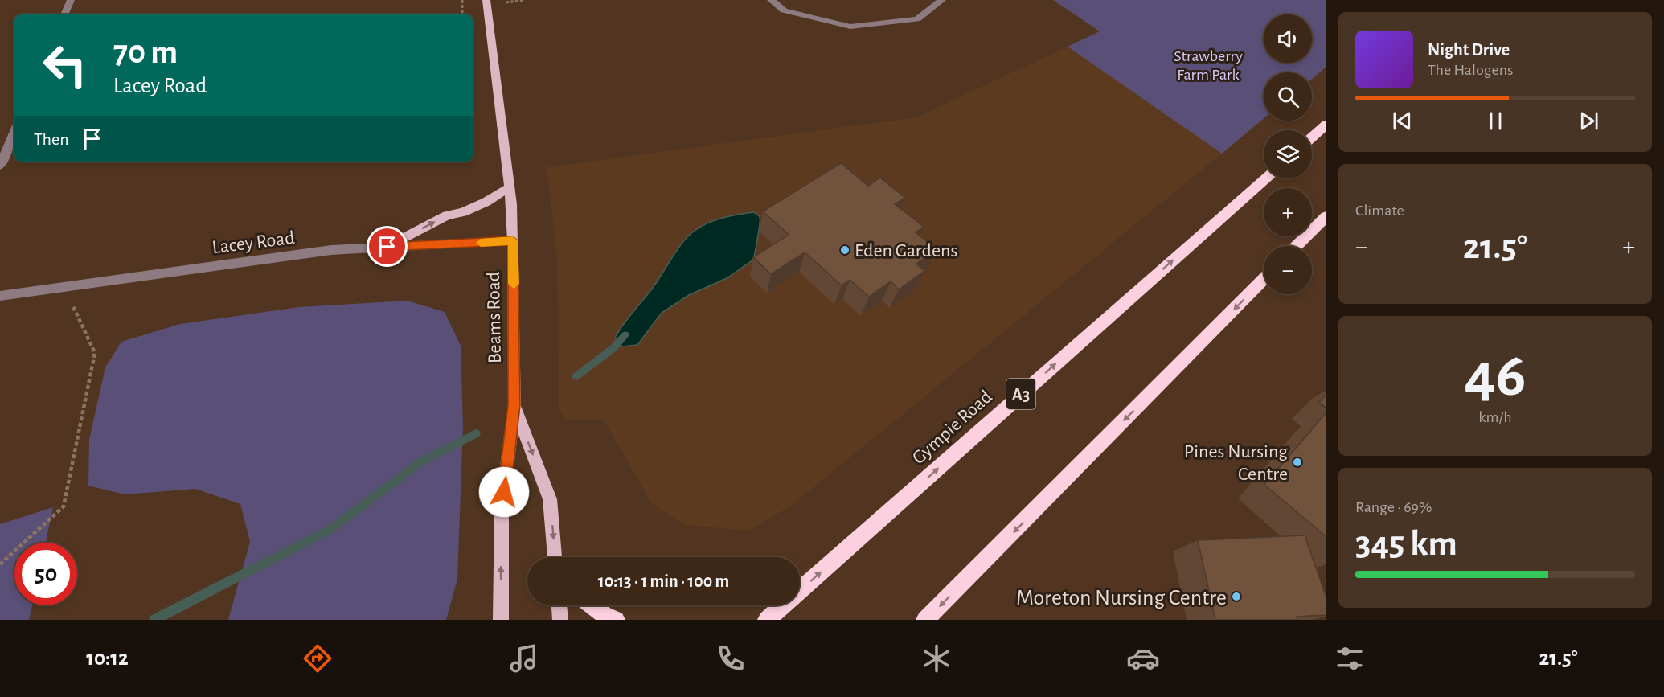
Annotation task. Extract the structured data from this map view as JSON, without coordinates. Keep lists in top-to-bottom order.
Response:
{
  "streets": {
    "highway": ["A3", "Gympie Road"],
    "main road": ["Beams Road"],
    "street": ["Lacey Road"]
  },
  "crossings": [
    ["Lacey Road", "Beams Road"]
  ],
  "parks": ["Strawberry Farm Park"],
  "places": ["Eden Gardens", "Pines Nursing Centre", "Moreton Nursing Centre"],
  "page": {
    "map_buttons": ["+", "−"],
    "turn": ["70 m", "Lacey Road"],
    "song": ["Night Drive", "The Halogens"],
    "then": "Then",
    "tile": [
      "Climate",
      ["46", "km/h"],
      ["Range · 69%", "345 km"]
    ],
    "heat": ["−", "21.5°", "+"],
    "limit": "50",
    "trip": "10:13 · 1 min · 100 m",
    "tabs": ["10:12", "21.5°"]
  }
}
